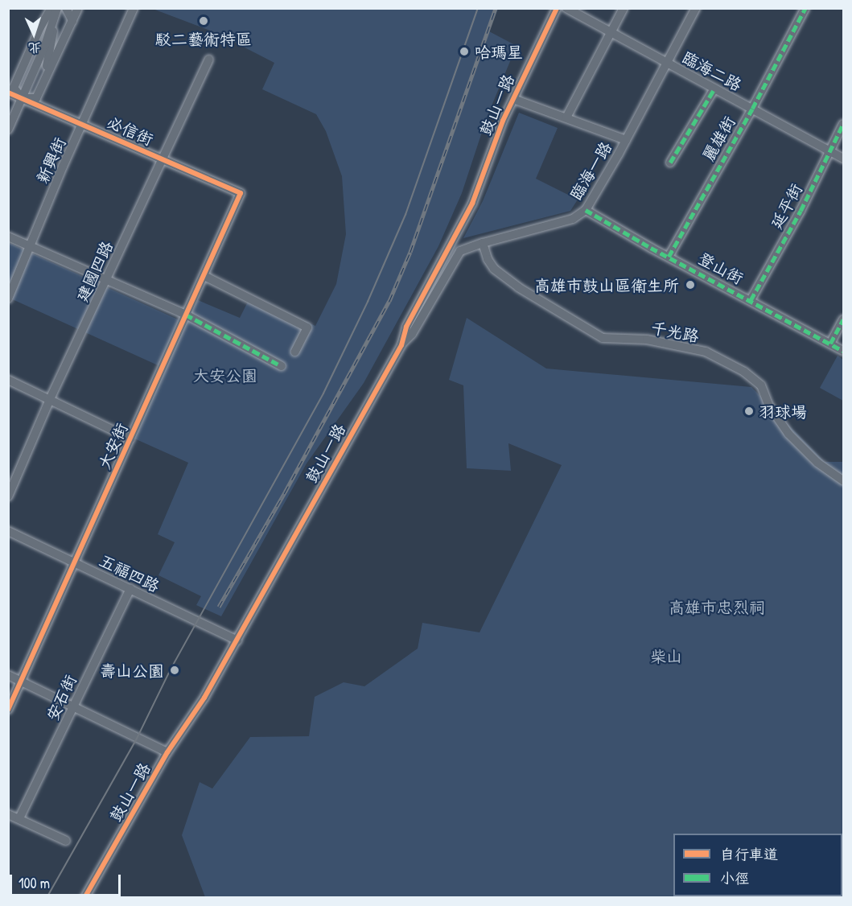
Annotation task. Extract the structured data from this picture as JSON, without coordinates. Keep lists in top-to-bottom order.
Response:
{
  "streets": {
    "street": [
      "臨海二路",
      "鼓山一路",
      "必信街",
      "麗雄街",
      "新興街",
      "臨海一路",
      "延平街",
      "登山街",
      "建國四路",
      "千光路",
      "大安街",
      "五福四路",
      "安石街"
    ]
  },
  "crossings": [
    ["臨海二路", "麗雄街"],
    ["臨海二路", "臨海一路"],
    ["臨海二路", "延平街"],
    ["鼓山一路", "臨海一路"],
    ["鼓山一路", "五福四路"],
    ["必信街", "新興街"],
    ["必信街", "建國四路"],
    ["必信街", "大安街"],
    ["麗雄街", "登山街"],
    ["臨海一路", "登山街"],
    ["臨海一路", "千光路"],
    ["延平街", "登山街"],
    ["大安街", "五福四路"],
    ["五福四路", "安石街"]
  ],
  "parks": ["大安公園", "高雄市忠烈祠", "柴山"],
  "places": [
    "駁二藝術特區",
    "哈瑪星",
    "高雄市鼓山區衛生所",
    "羽球場",
    "壽山公園"
  ],
  "legend": ["自行車道", "小徑"],
  "scale_bar": "100 m",
  "north": "bottom"
}
